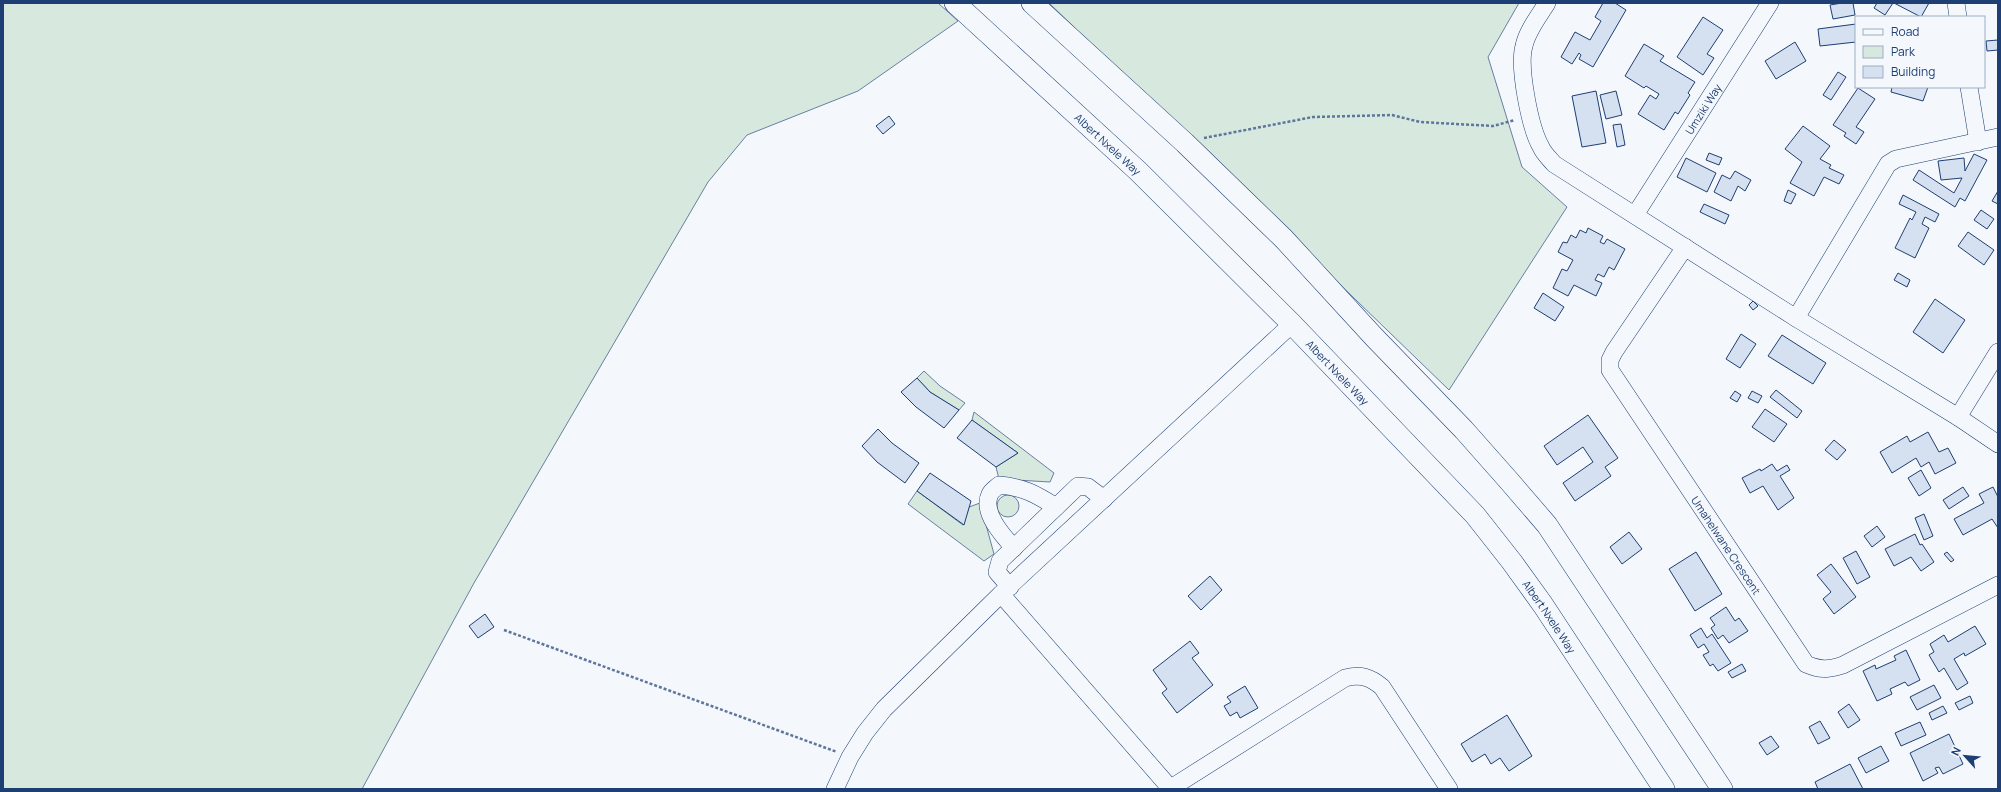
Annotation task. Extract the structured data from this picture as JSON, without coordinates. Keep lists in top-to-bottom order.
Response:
{
  "streets": {
    "main road": ["Albert Nxele Way"],
    "street": ["Umziki Way", "Umahelwane Crescent"]
  },
  "legend": ["Road", "Park", "Building"],
  "north": "top left"
}
